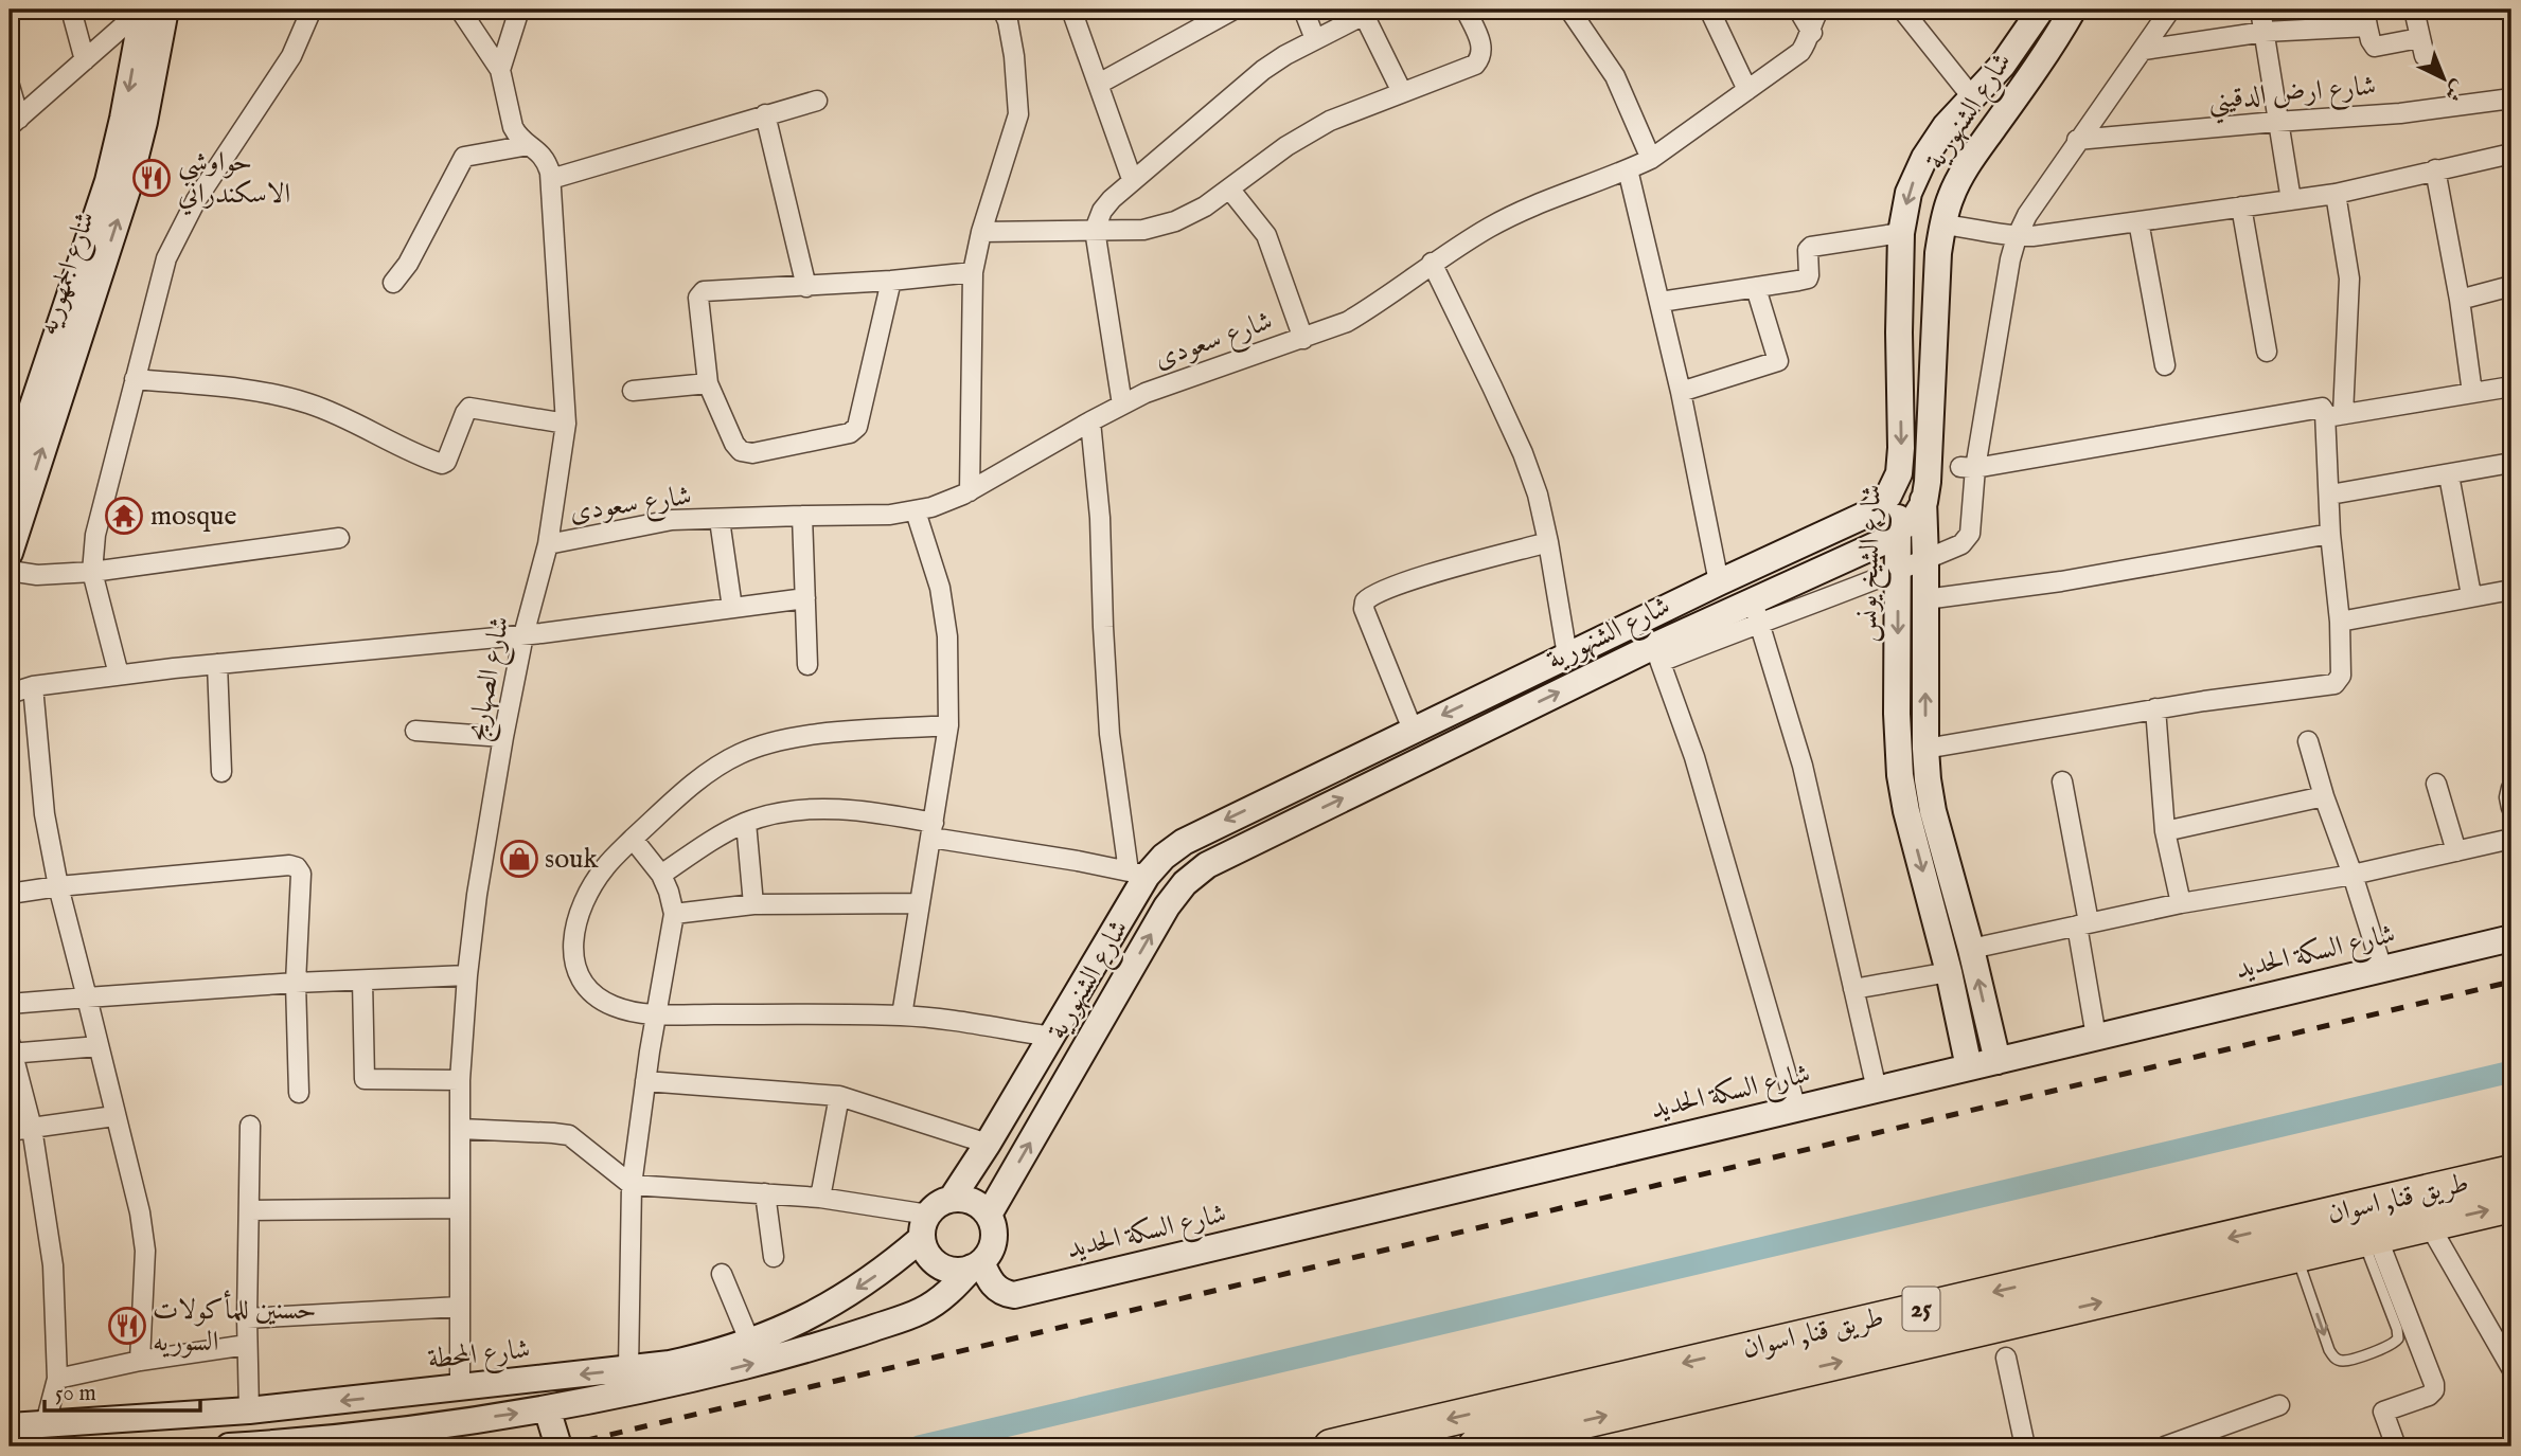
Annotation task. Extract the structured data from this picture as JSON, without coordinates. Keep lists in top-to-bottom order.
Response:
{
  "streets": {
    "highway": ["طريق قنا, اسوان", "25"],
    "street": [
      "شارع ارض الدقيني",
      "شارع الشنهورية",
      "شارع الجمهوريه",
      "شارع سعودى",
      "شارع الشيخ يونس",
      "شارع الصهاريج",
      "شارع السكة الحديد",
      "شارع المحطة"
    ]
  },
  "crossings": [
    ["شارع الشنهورية", "شارع الشيخ يونس"],
    ["شارع الشنهورية", "شارع السكة الحديد"],
    ["شارع الشنهورية", "شارع المحطة"],
    ["شارع سعودى", "شارع الصهاريج"],
    ["شارع الشيخ يونس", "شارع السكة الحديد"],
    ["شارع الصهاريج", "شارع المحطة"],
    ["شارع السكة الحديد", "شارع المحطة"]
  ],
  "places": {
    "restaurant": ["حواوشي الاسكندراني", "حسنين للمأكولات السوريه"],
    "temple": ["mosque"],
    "shop": ["souk"]
  },
  "scale_bar": "50 m",
  "north": "bottom right"
}
